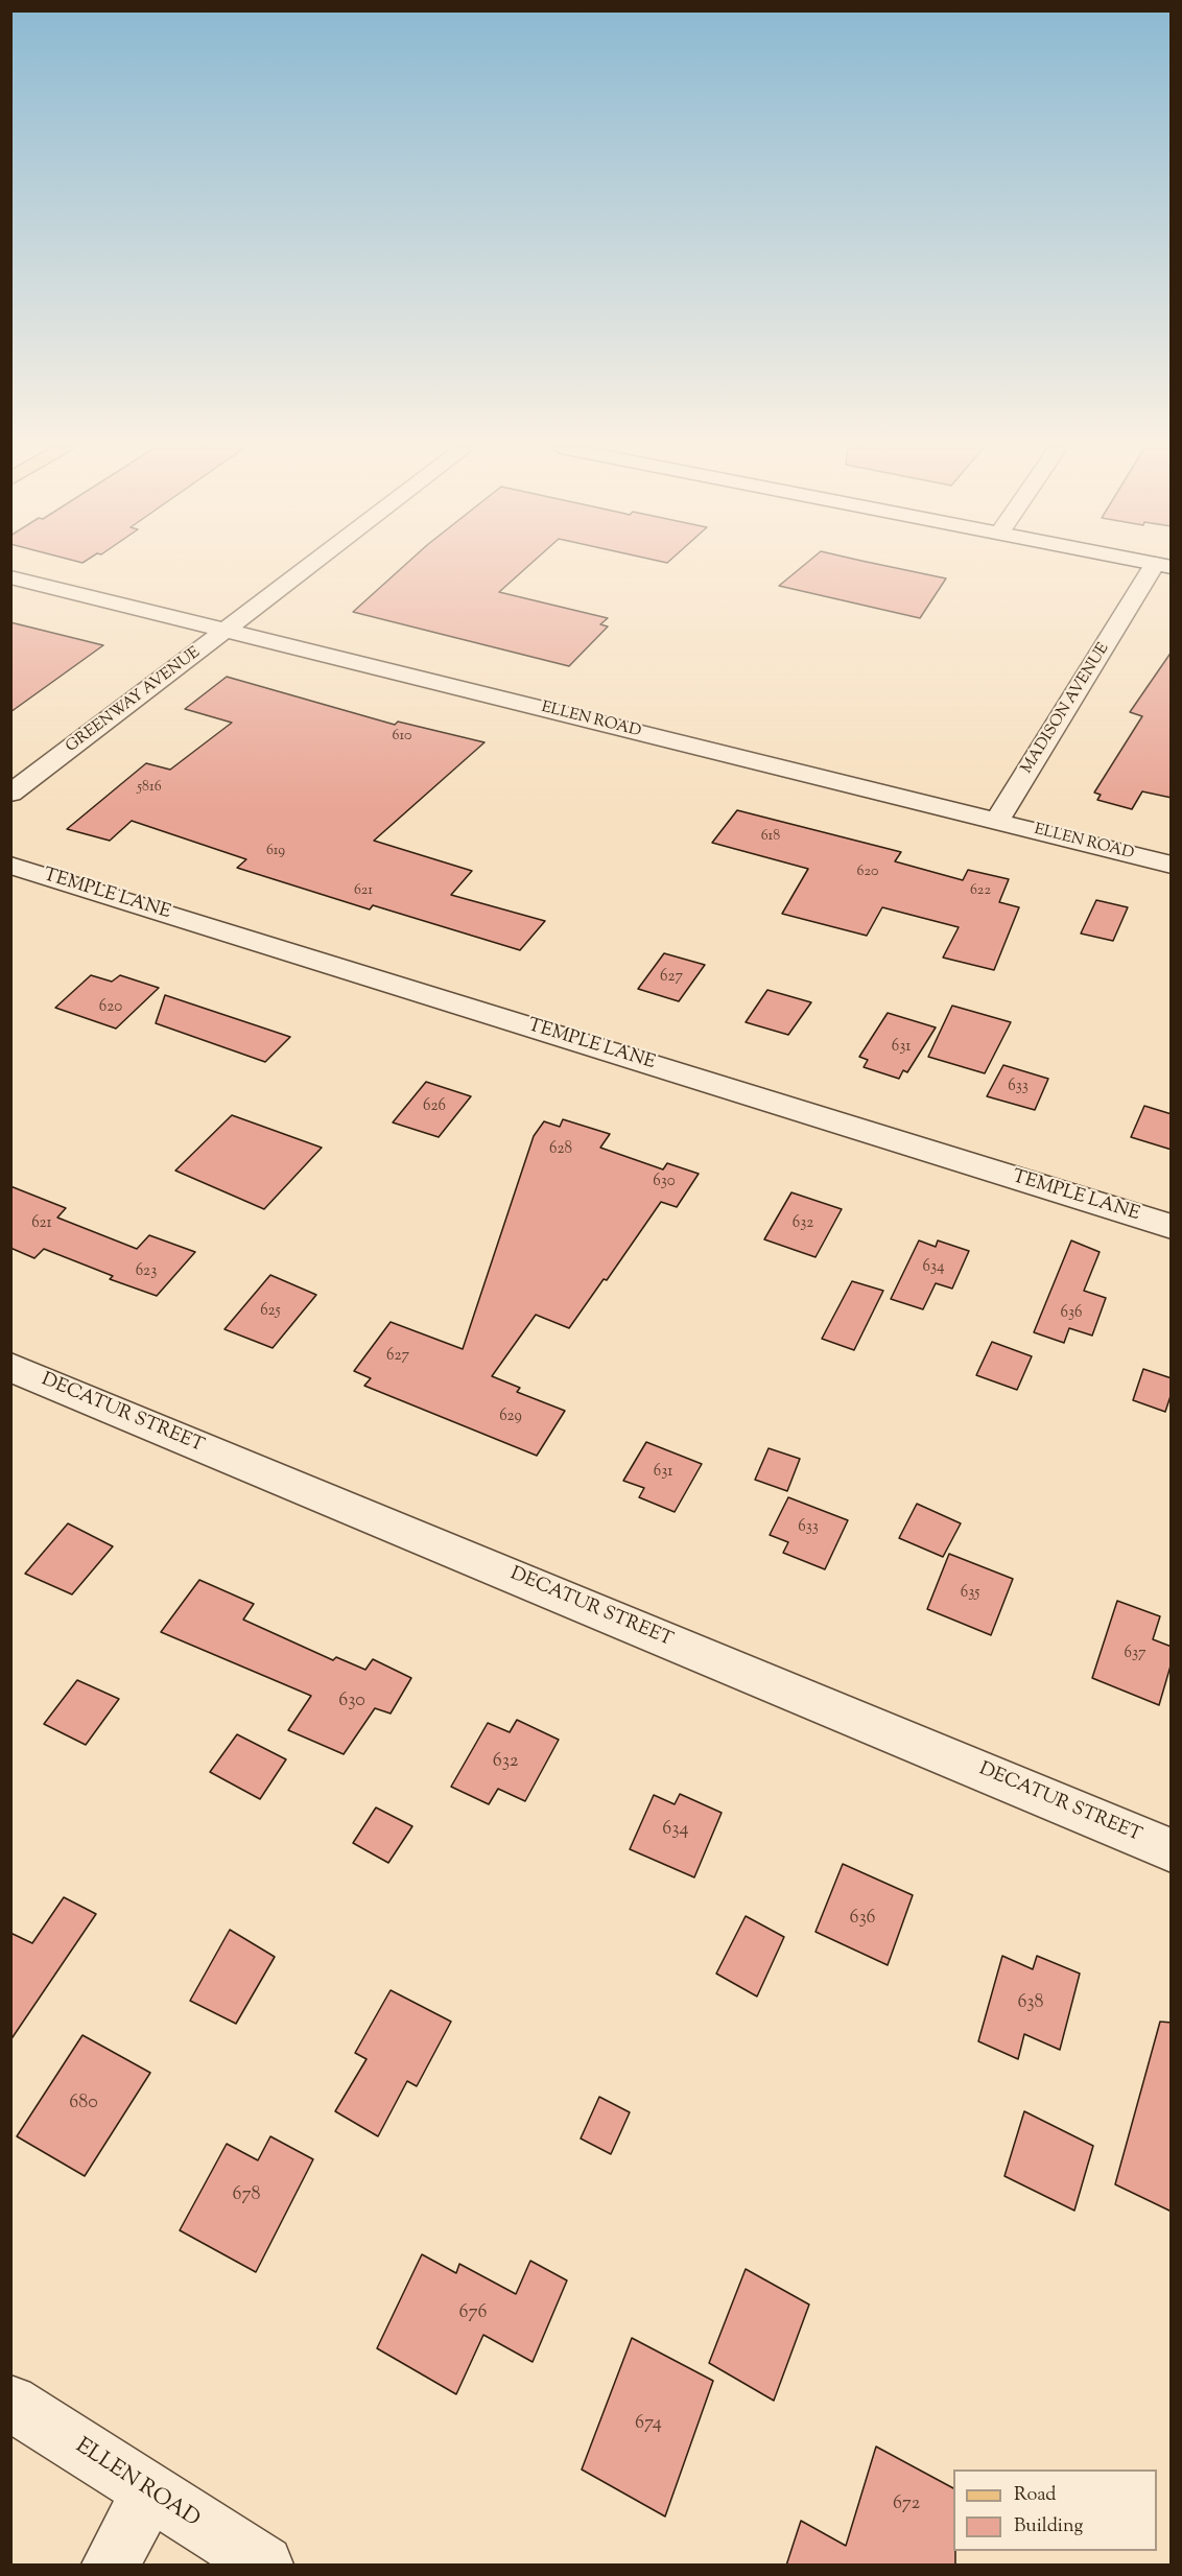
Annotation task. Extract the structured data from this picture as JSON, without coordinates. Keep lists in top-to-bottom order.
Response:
{
  "streets": {
    "street": [
      "GREENWAY AVENUE",
      "MADISON AVENUE",
      "ELLEN ROAD",
      "TEMPLE LANE",
      "DECATUR STREET"
    ]
  },
  "crossings": [
    ["GREENWAY AVENUE", "ELLEN ROAD"],
    ["MADISON AVENUE", "ELLEN ROAD"]
  ],
  "house_numbers": [
    "610",
    "5816",
    "618",
    "619",
    "620",
    "621",
    "622",
    "627",
    "620",
    "631",
    "633",
    "626",
    "628",
    "630",
    "621",
    "632",
    "634",
    "623",
    "625",
    "636",
    "627",
    "629",
    "631",
    "633",
    "635",
    "637",
    "630",
    "632",
    "634",
    "636",
    "638",
    "680",
    "678",
    "676",
    "674",
    "672"
  ],
  "legend": ["Road", "Building"]
}
